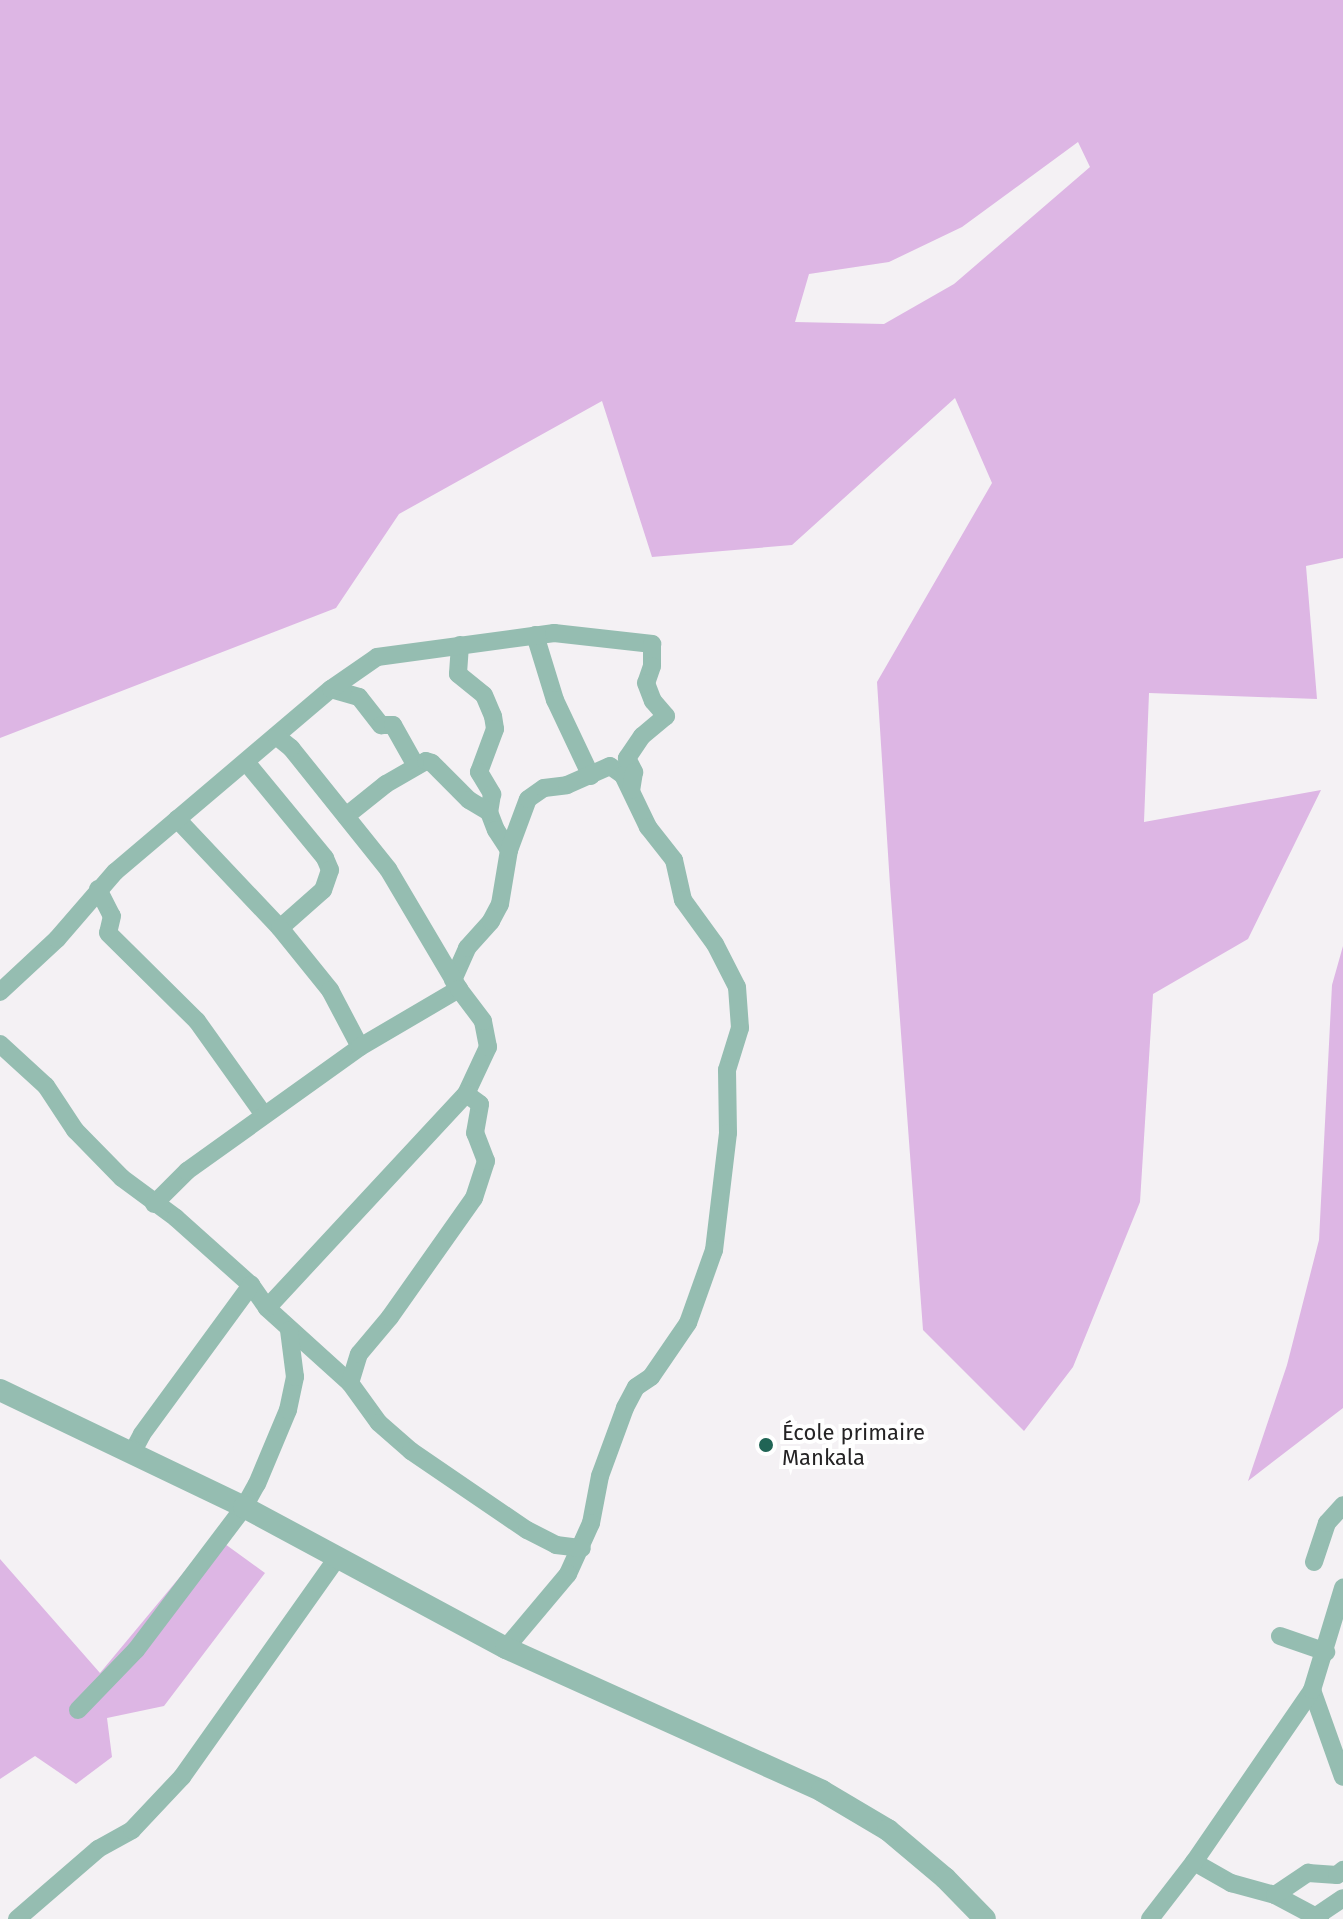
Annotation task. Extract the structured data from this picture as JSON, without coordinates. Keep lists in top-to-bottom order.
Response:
{
  "places": ["École primaire Mankala"]
}
